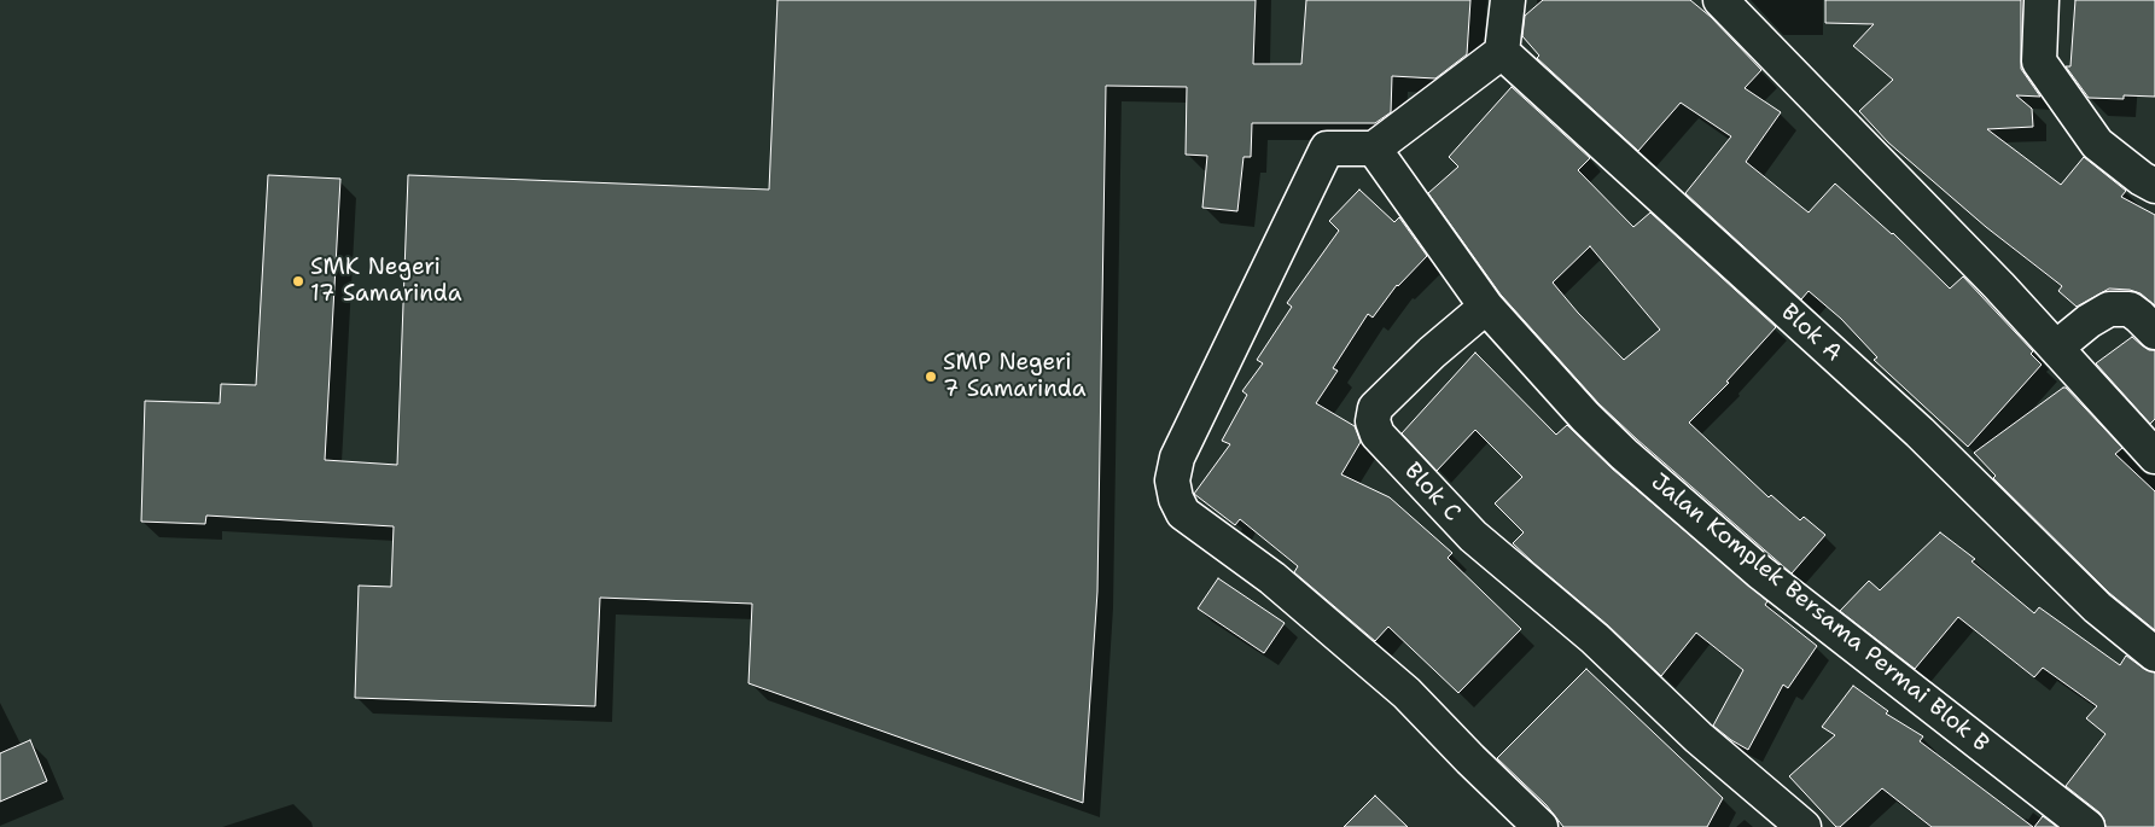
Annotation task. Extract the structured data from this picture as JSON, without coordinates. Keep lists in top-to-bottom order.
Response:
{
  "streets": {
    "street": ["Blok A", "Blok C", "Jalan Komplek Bersama Permai Blok B"]
  },
  "crossings": [
    ["Blok C", "Jalan Komplek Bersama Permai Blok B"]
  ],
  "places": ["SMK Negeri 17 Samarinda", "SMP Negeri 7 Samarinda"]
}
